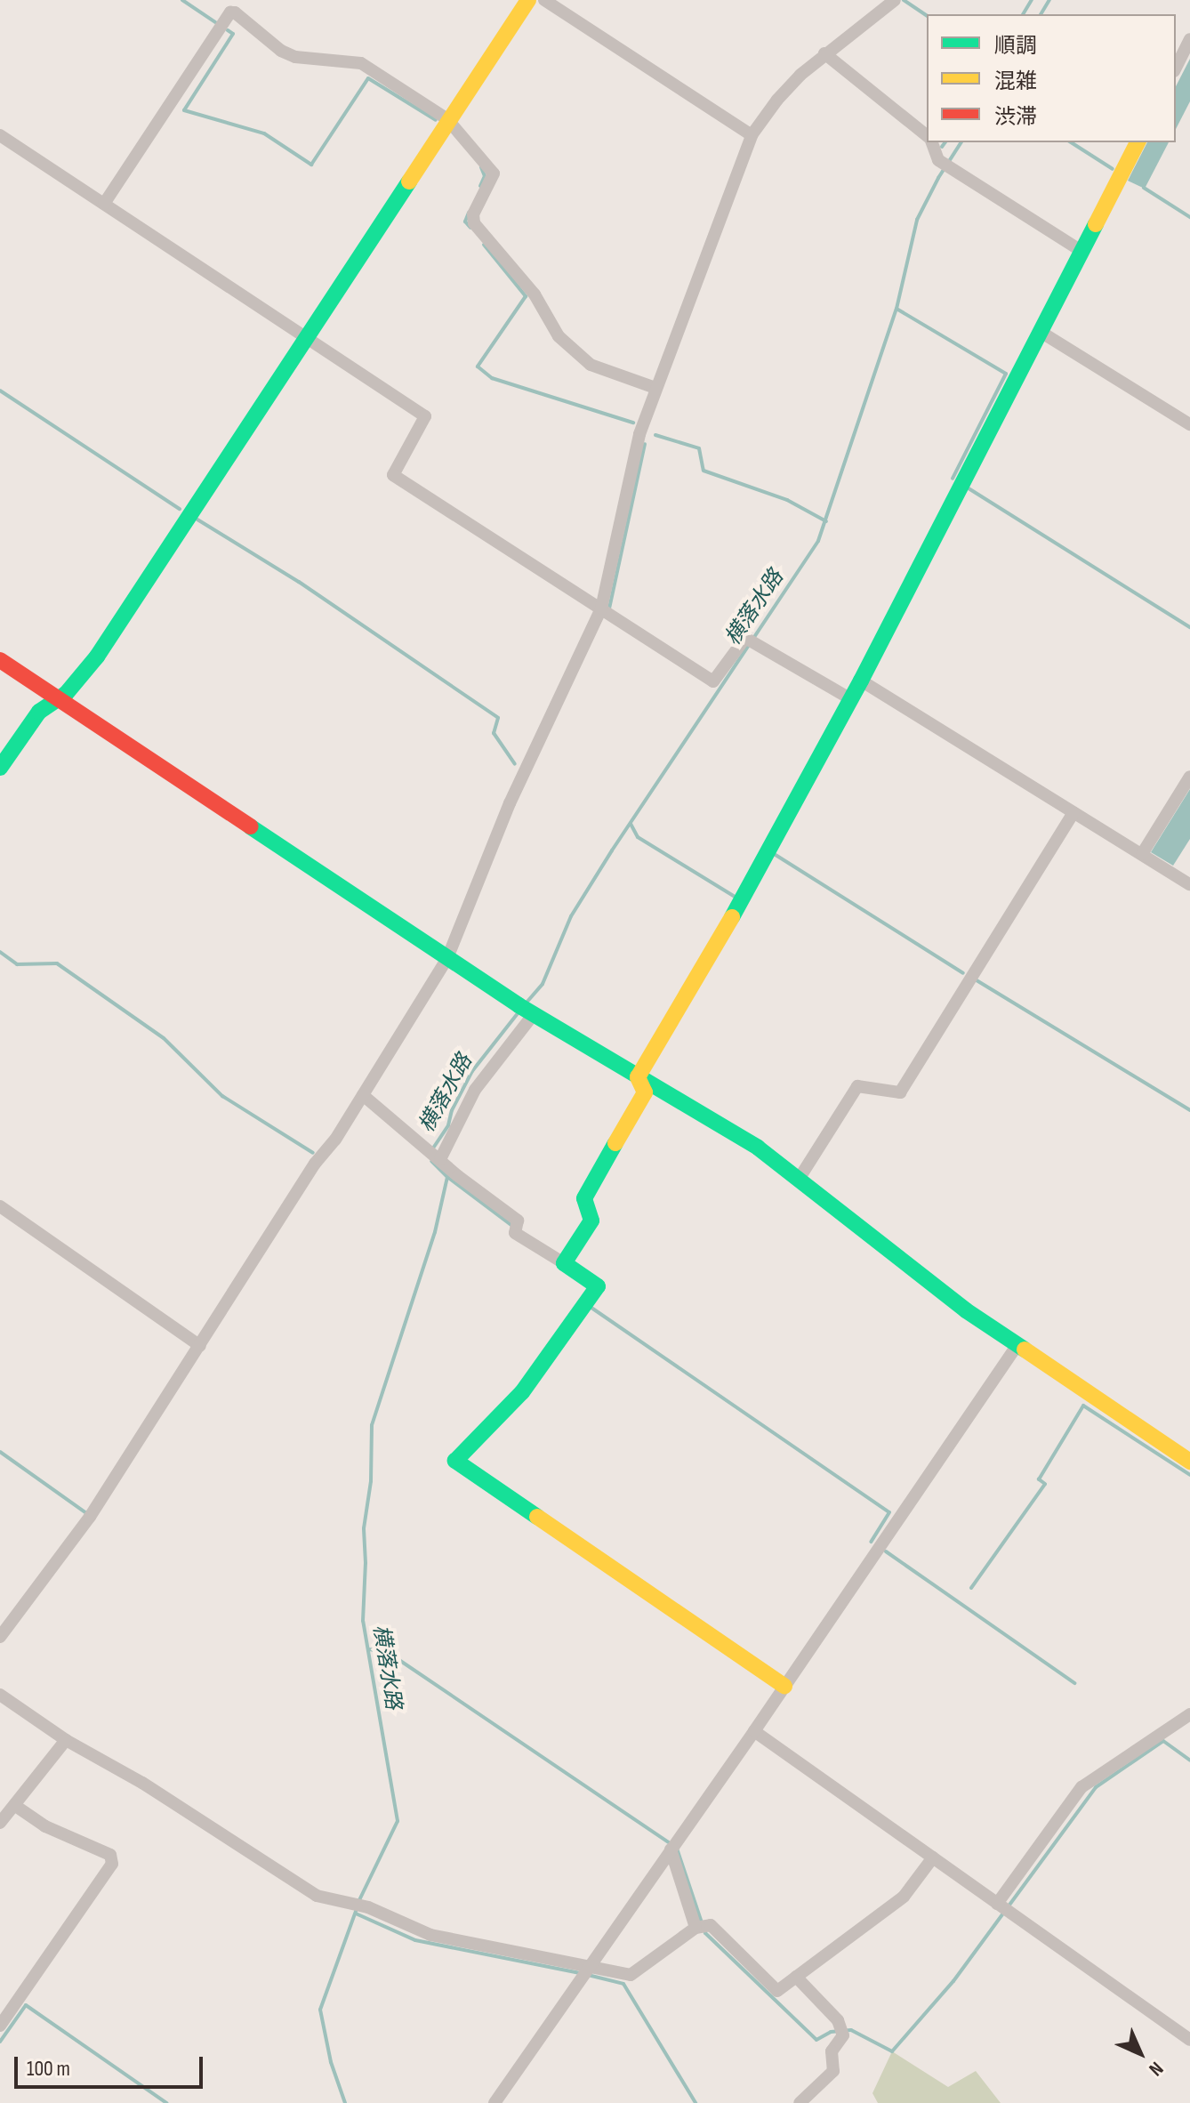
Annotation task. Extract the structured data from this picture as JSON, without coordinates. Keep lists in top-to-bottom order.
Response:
{
  "water": ["横落水路"],
  "legend": ["順調", "混雑", "渋滞"],
  "scale_bar": "100 m",
  "north": "bottom right"
}
